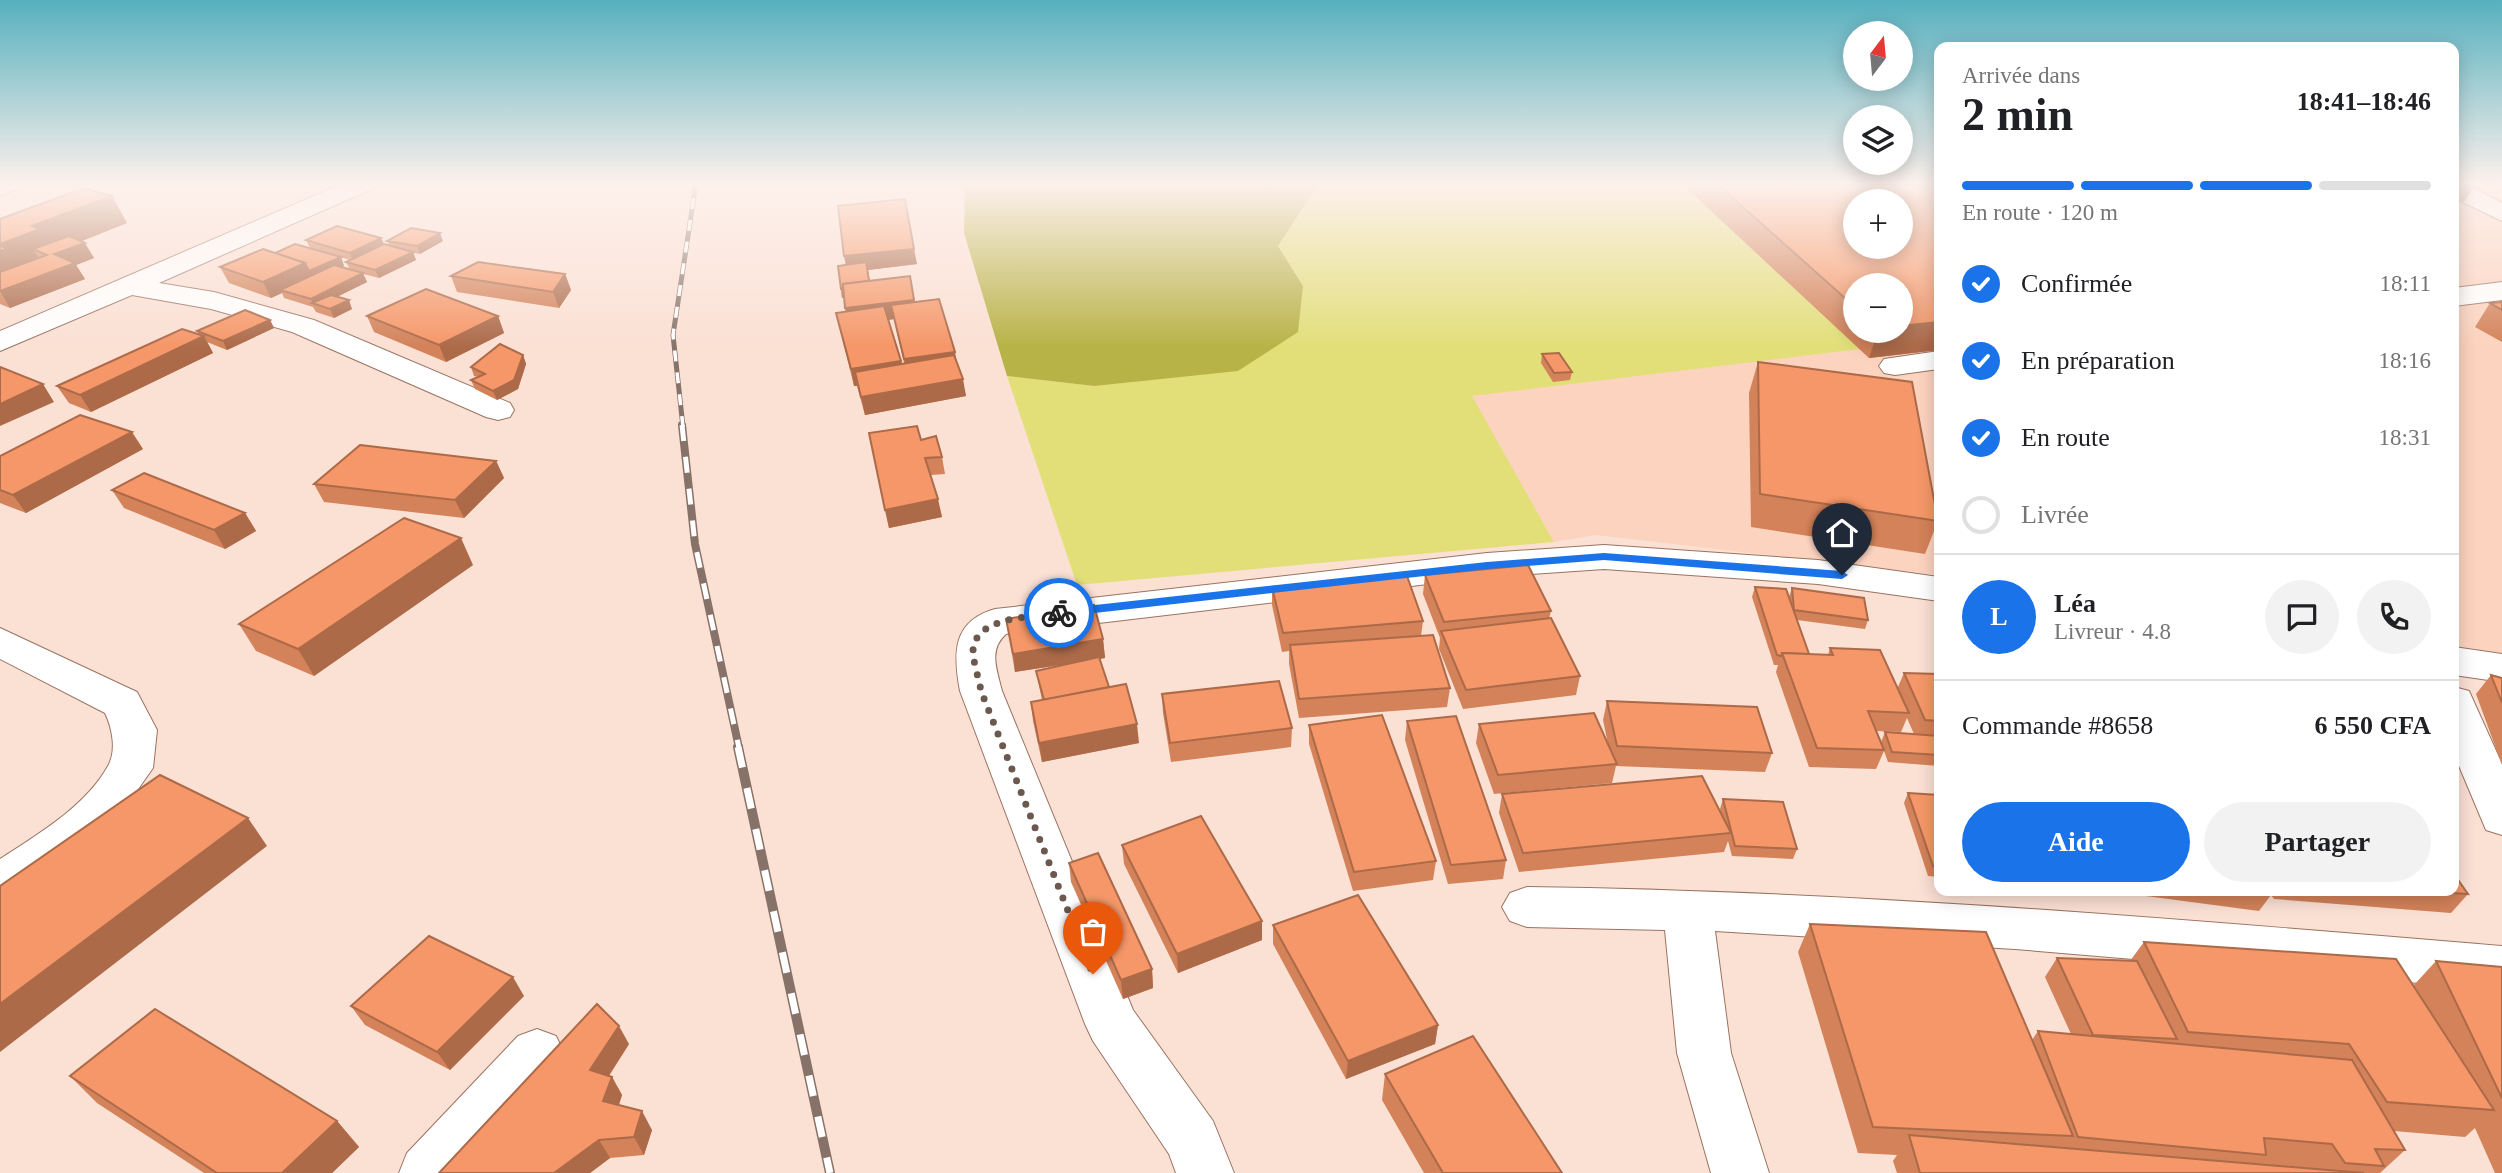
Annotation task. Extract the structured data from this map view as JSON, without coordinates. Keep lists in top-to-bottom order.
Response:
{
  "north": "top",
  "page": {
    "map_buttons": ["+", "−"],
    "heading": ["2 min", "Arrivée dans", "18:41–18:46"],
    "panel": [
      "Léa",
      "Livreur · 4.8",
      "Commande #8658",
      "6 550 CFA"
    ],
    "bar": "En route · 120 m",
    "list": [
      ["Confirmée", "18:11"],
      ["En préparation", "18:16"],
      ["En route", "18:31"],
      "Livrée"
    ],
    "round": "L",
    "buttons": ["Aide", "Partager"]
  }
}
